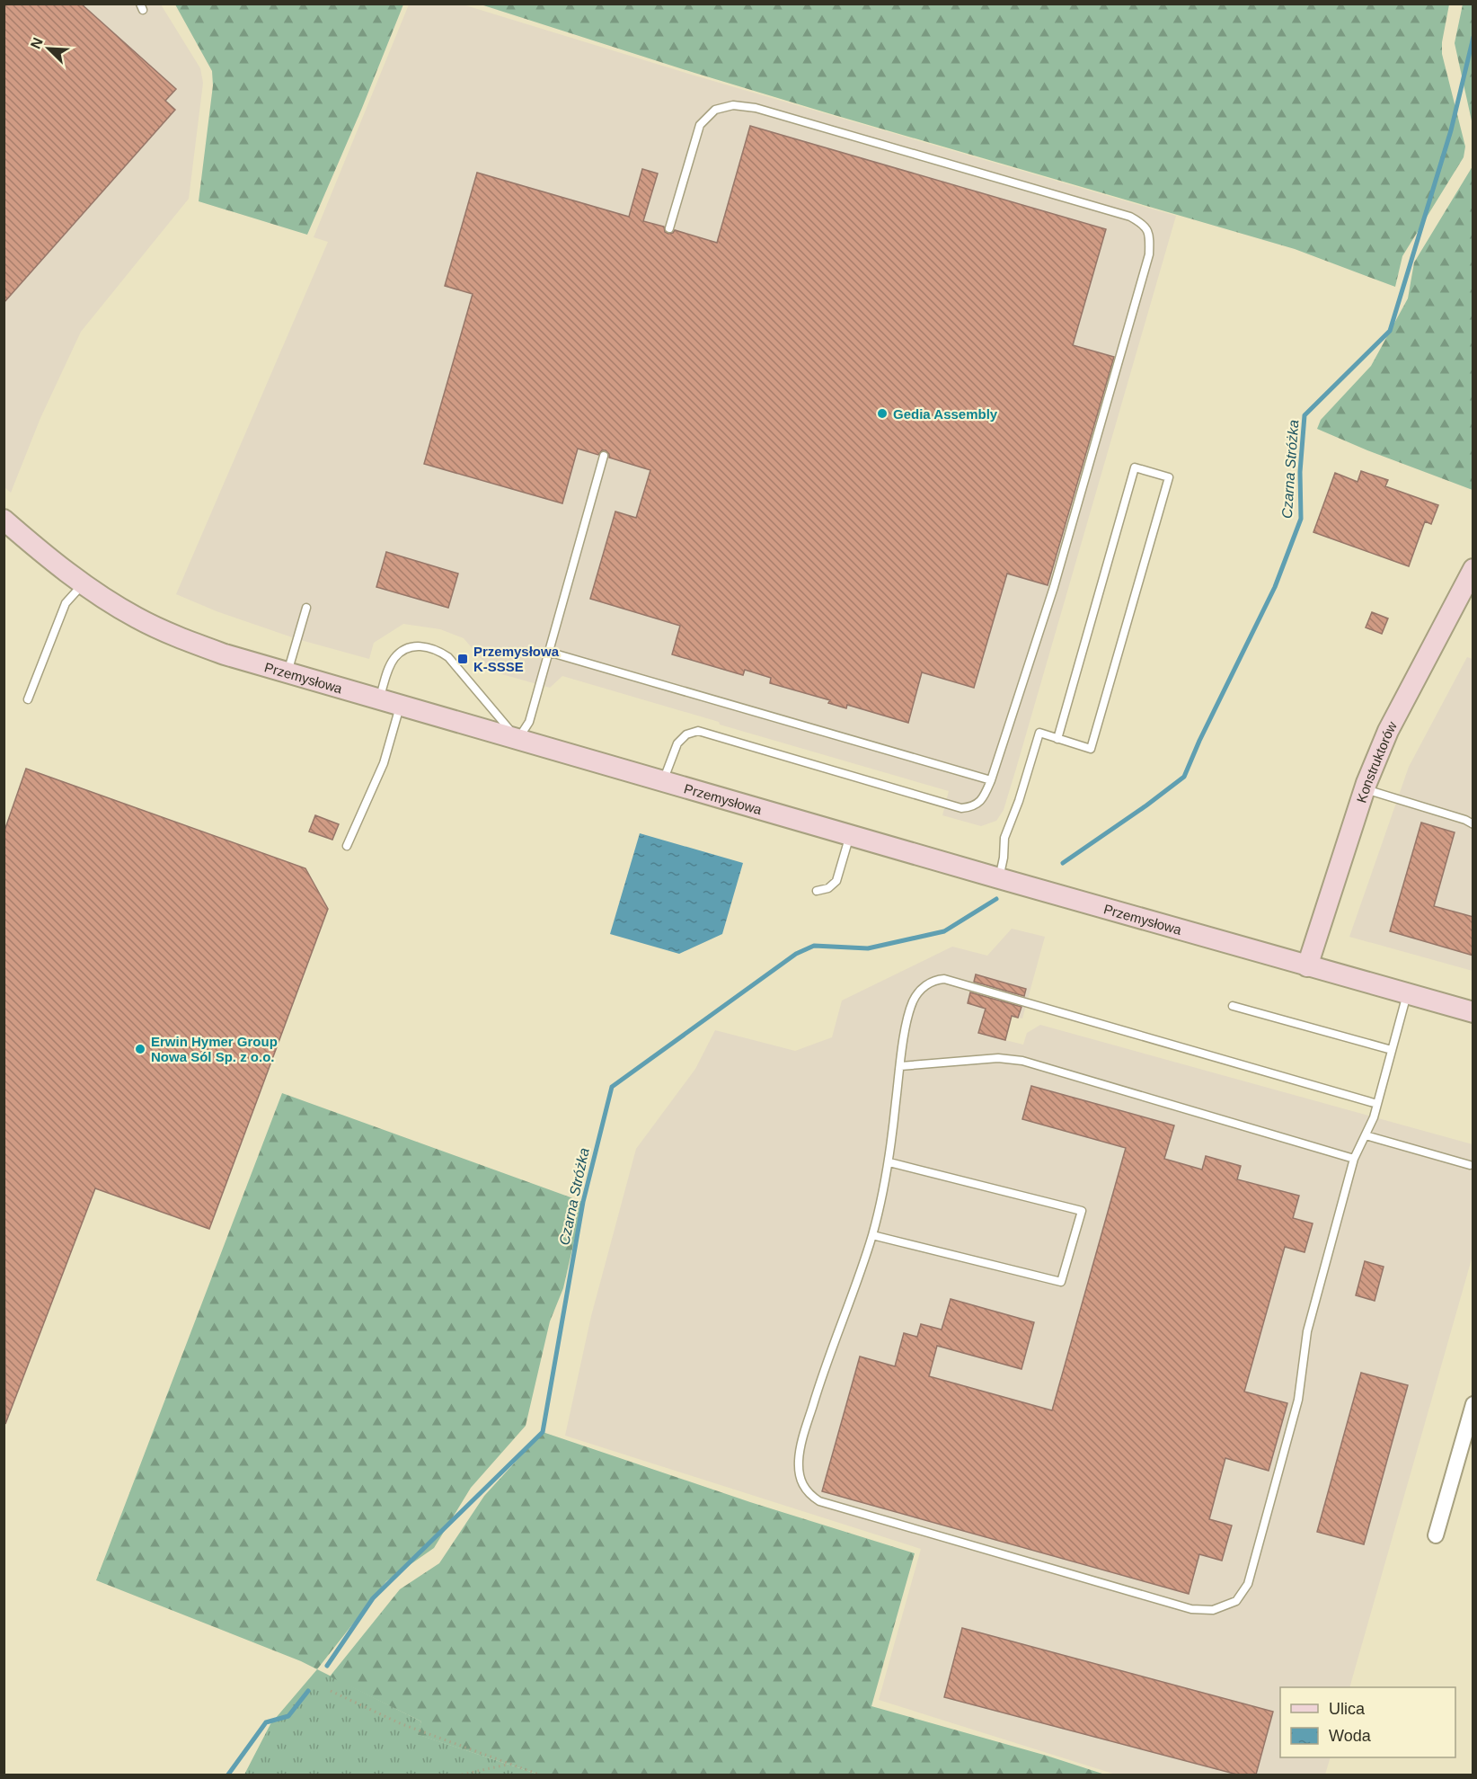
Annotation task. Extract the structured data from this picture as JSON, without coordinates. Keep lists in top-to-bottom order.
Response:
{
  "streets": {
    "street": ["Przemysłowa", "Konstruktorów"]
  },
  "crossings": [
    ["Przemysłowa", "Konstruktorów"]
  ],
  "water": ["Czarna Stróżka"],
  "places": {
    "other": ["Gedia Assembly", "Erwin Hymer Group Nowa Sól Sp. z o.o."],
    "transit": ["Przemysłowa K-SSSE"]
  },
  "legend": ["Ulica", "Woda"],
  "north": "top left"
}
